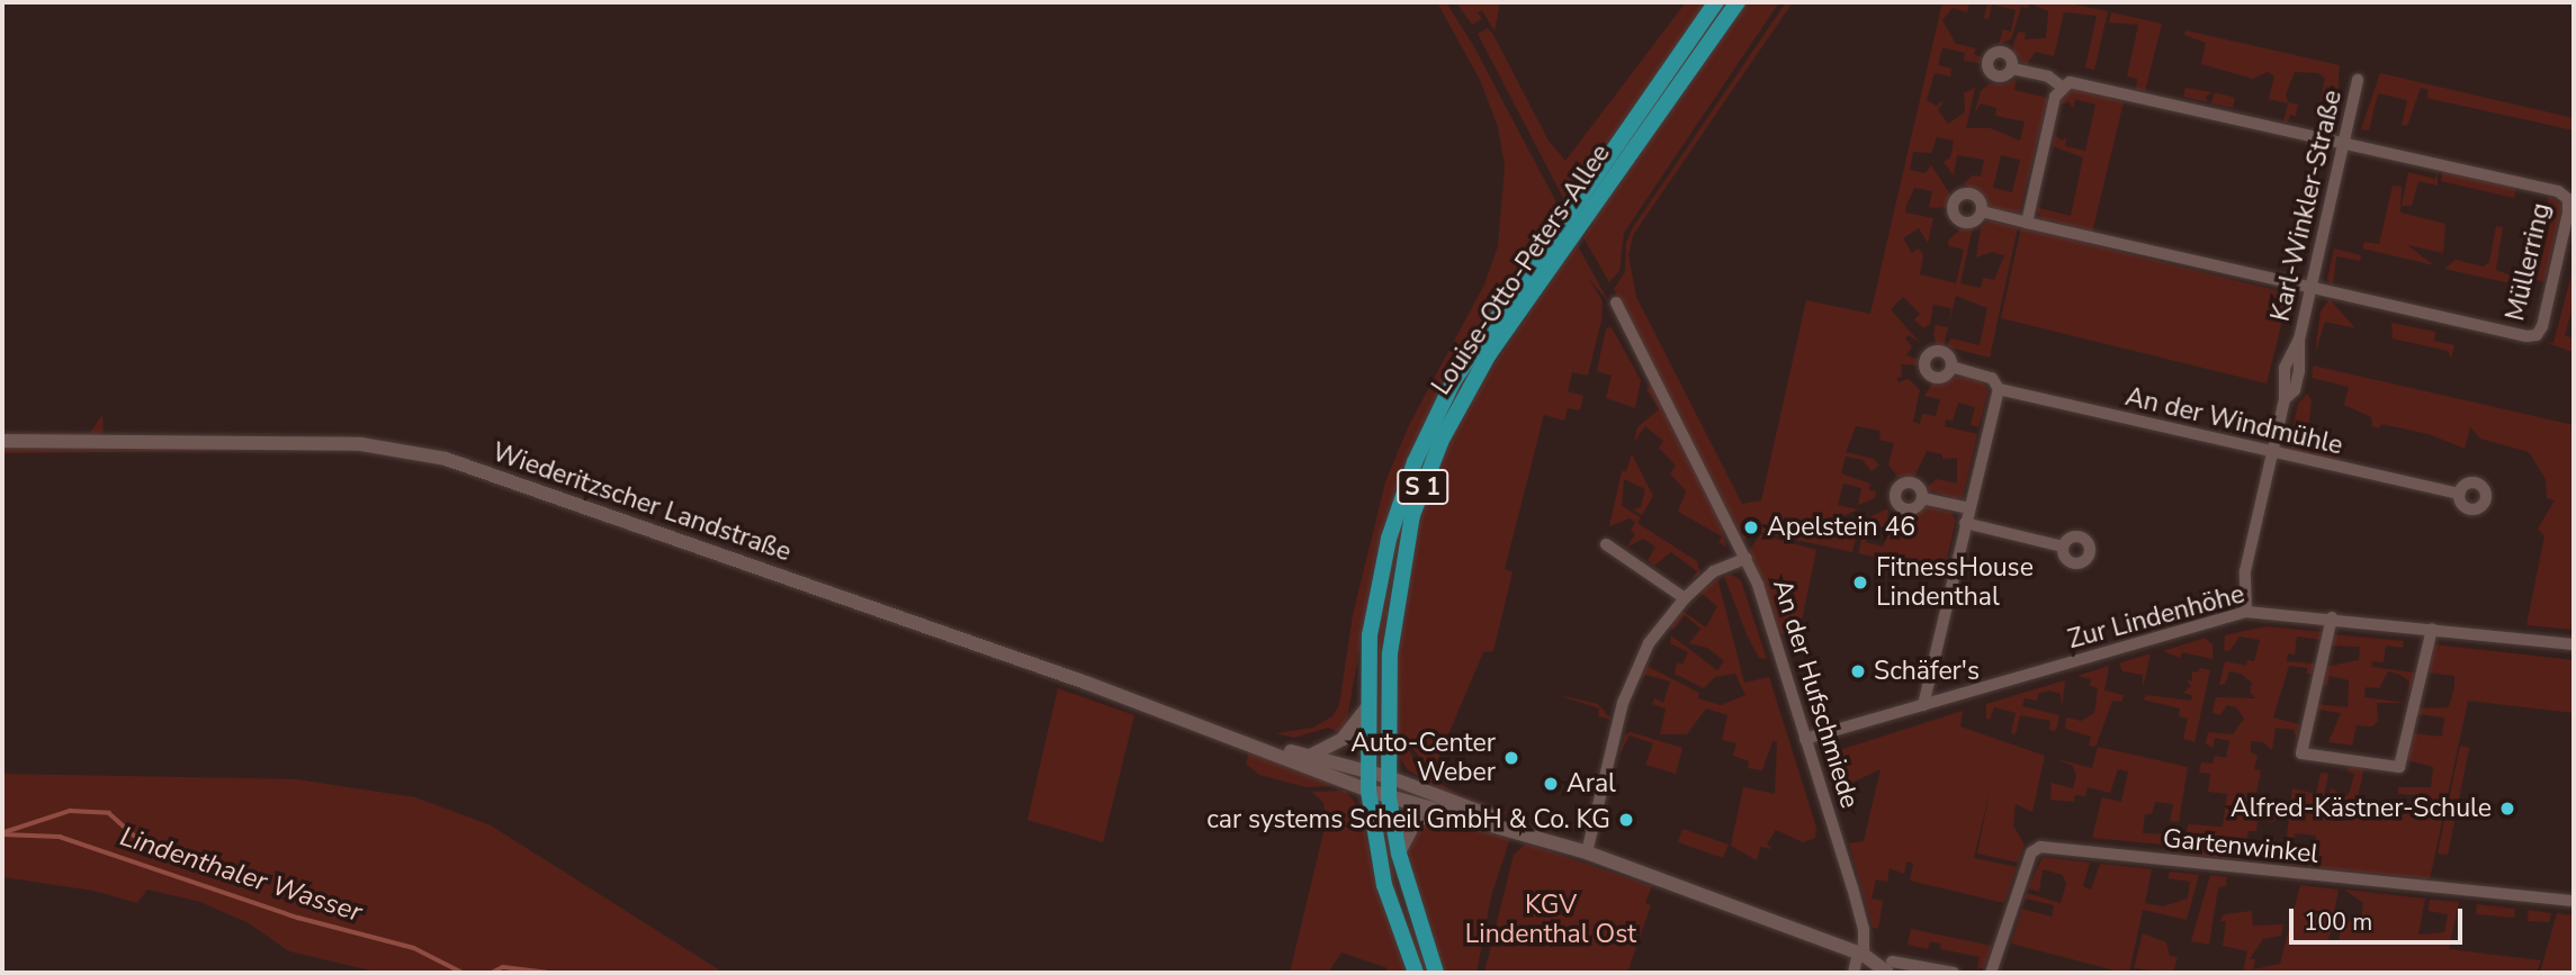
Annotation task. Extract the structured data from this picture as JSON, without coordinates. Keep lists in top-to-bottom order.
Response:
{
  "streets": {
    "main road": ["Louise-Otto-Peters-Allee", "S 1"],
    "street": [
      "Karl-Winkler-Straße",
      "Müllerring",
      "An der Windmühle",
      "Wiederitzscher Landstraße",
      "Zur Lindenhöhe",
      "An der Hufschmiede",
      "Gartenwinkel"
    ]
  },
  "crossings": [
    ["Karl-Winkler-Straße", "Müllerring"],
    ["Karl-Winkler-Straße", "An der Windmühle"],
    ["Karl-Winkler-Straße", "Zur Lindenhöhe"],
    ["Louise-Otto-Peters-Allee", "S 1"],
    ["Louise-Otto-Peters-Allee", "Wiederitzscher Landstraße"],
    ["S 1", "Wiederitzscher Landstraße"],
    ["Wiederitzscher Landstraße", "An der Hufschmiede"],
    ["Zur Lindenhöhe", "An der Hufschmiede"]
  ],
  "water": ["Lindenthaler Wasser"],
  "parks": ["KGV Lindenthal Ost"],
  "places": [
    "Apelstein 46",
    "FitnessHouse Lindenthal",
    "Schäfer's",
    "Auto-Center Weber",
    "Aral",
    "Alfred-Kästner-Schule",
    "car systems Scheil GmbH & Co. KG"
  ],
  "scale_bar": "100 m"
}
